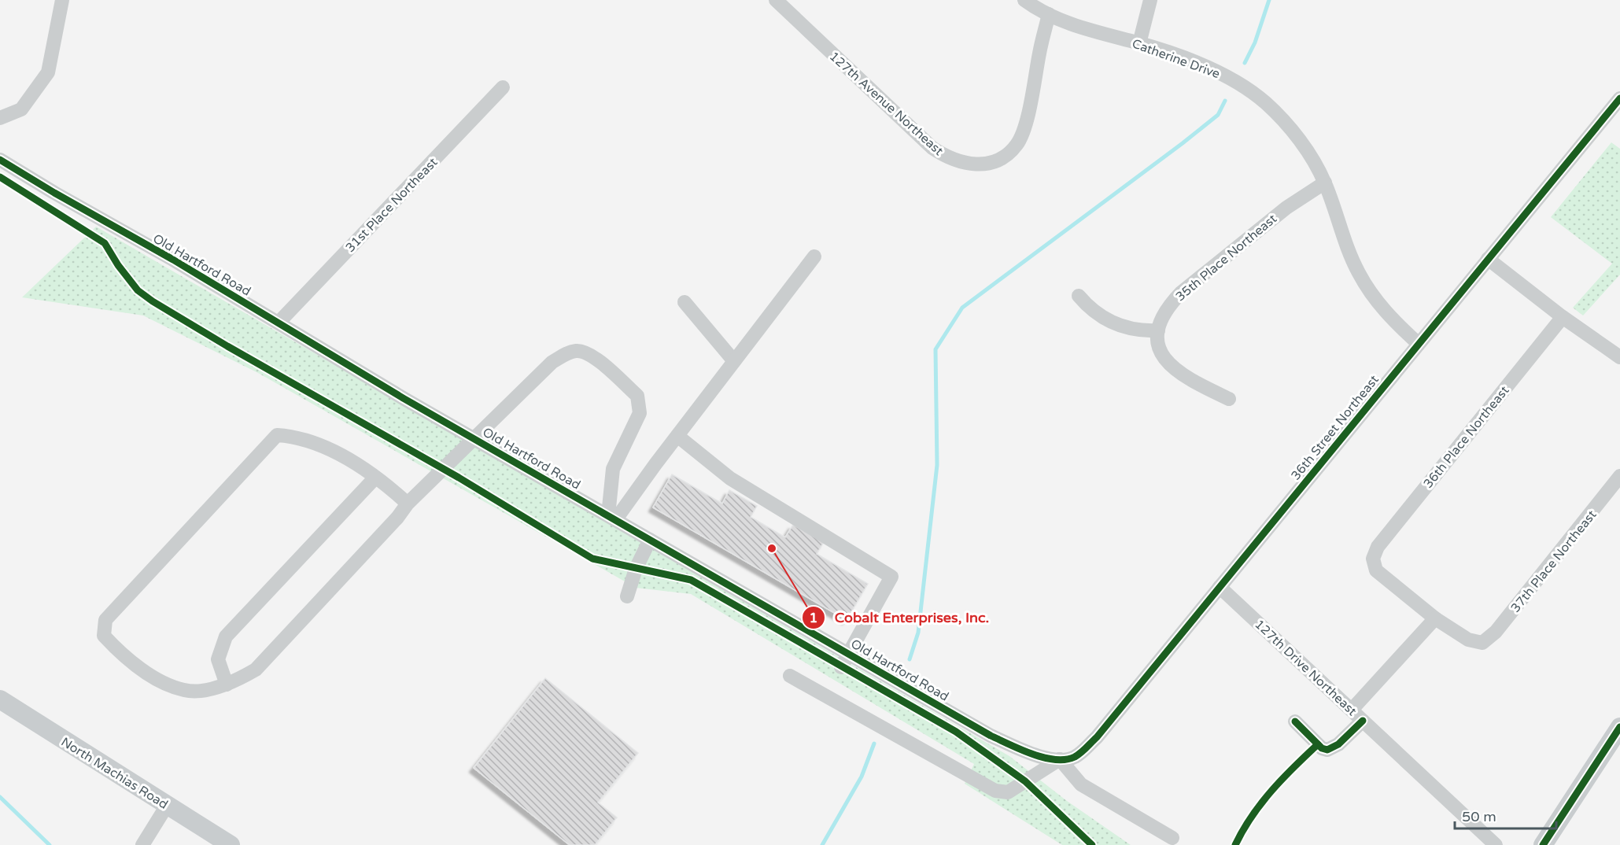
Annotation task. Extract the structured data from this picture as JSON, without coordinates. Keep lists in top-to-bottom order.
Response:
{
  "streets": {
    "main road": ["North Machias Road"],
    "street": [
      "Catherine Drive",
      "127th Avenue Northeast",
      "31st Place Northeast",
      "35th Place Northeast",
      "Old Hartford Road",
      "36th Street Northeast",
      "36th Place Northeast",
      "37th Place Northeast",
      "127th Drive Northeast"
    ]
  },
  "crossings": [
    ["Catherine Drive", "127th Avenue Northeast"],
    ["Catherine Drive", "35th Place Northeast"],
    ["Catherine Drive", "36th Street Northeast"],
    ["31st Place Northeast", "Old Hartford Road"],
    ["Old Hartford Road", "36th Street Northeast"],
    ["36th Street Northeast", "127th Drive Northeast"],
    ["36th Place Northeast", "37th Place Northeast"]
  ],
  "places": ["Cobalt Enterprises, Inc."],
  "scale_bar": "50 m"
}
